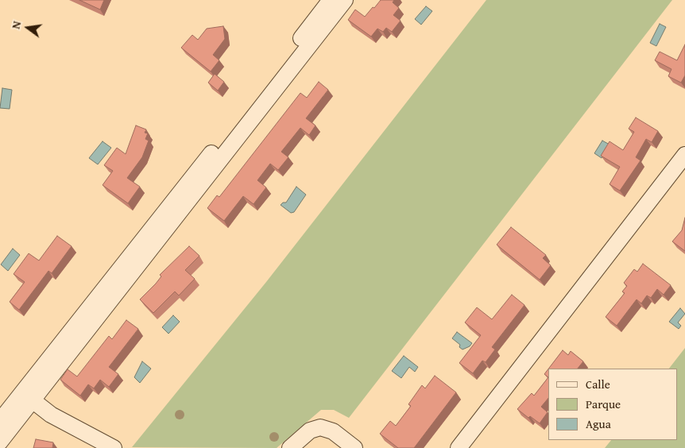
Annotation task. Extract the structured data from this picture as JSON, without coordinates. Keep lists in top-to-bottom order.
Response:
{
  "legend": ["Calle", "Parque", "Agua"],
  "north": "left"
}
